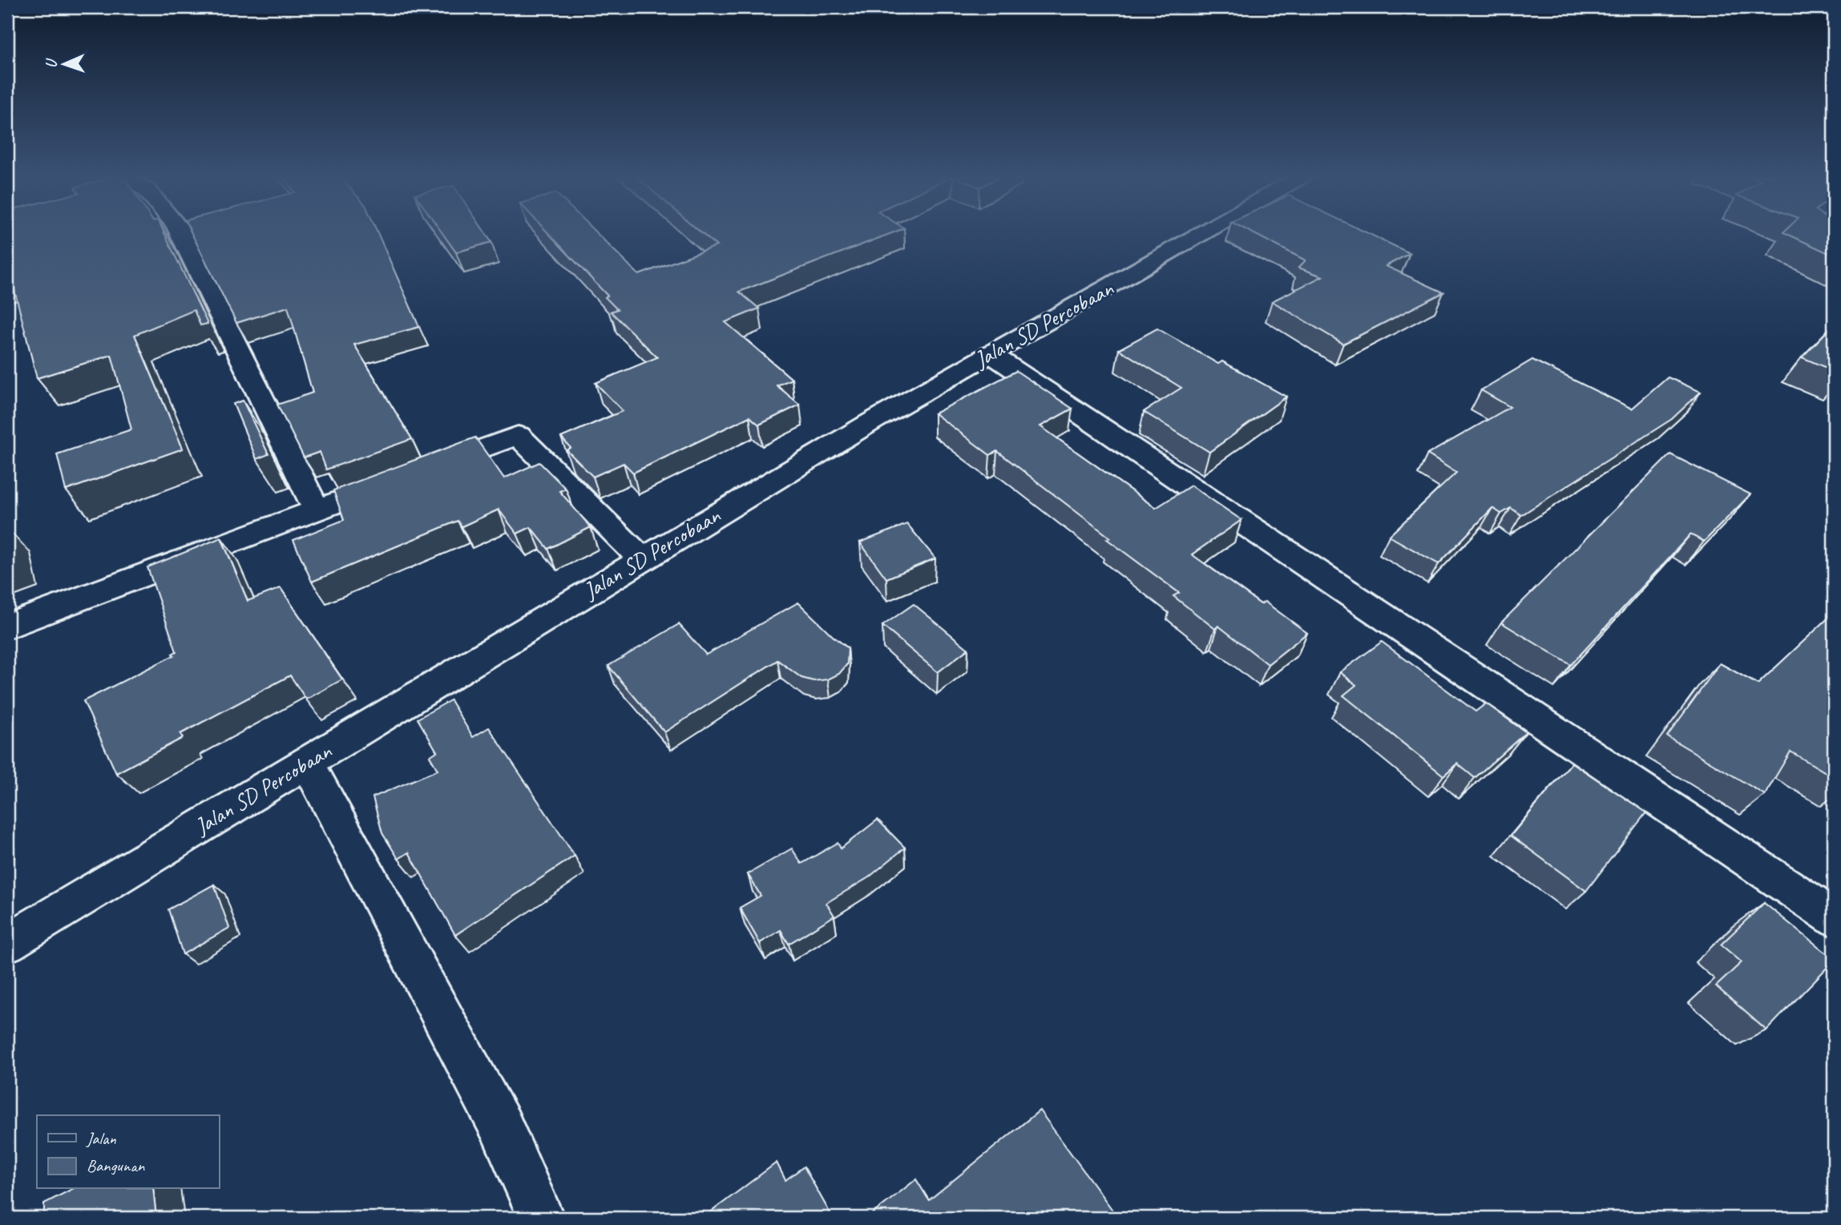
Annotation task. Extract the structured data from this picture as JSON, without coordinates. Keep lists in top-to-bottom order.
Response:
{
  "streets": {
    "street": ["Jalan SD Percobaan"]
  },
  "legend": ["Jalan", "Bangunan"],
  "north": "left"
}
